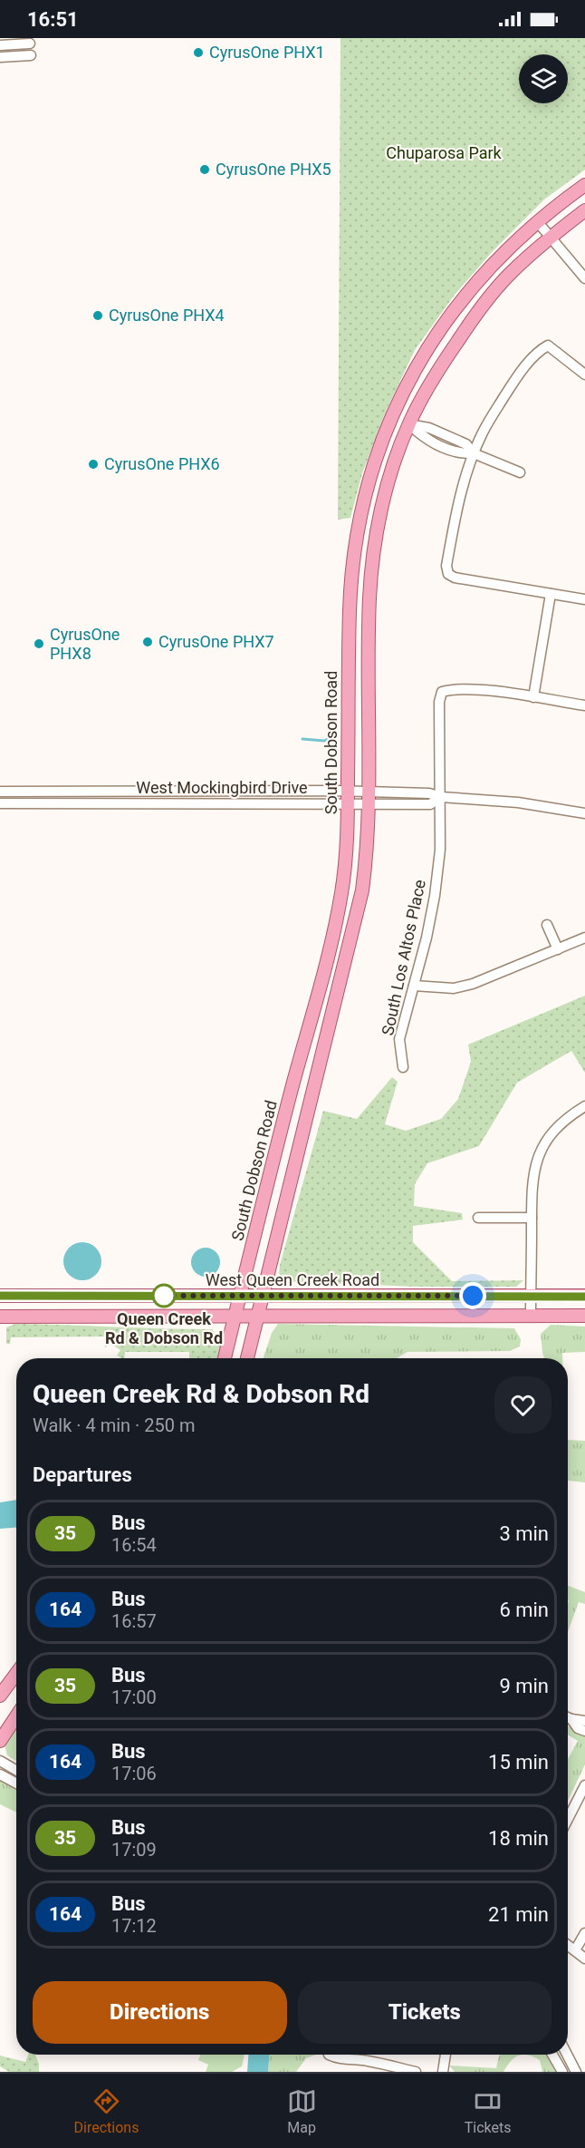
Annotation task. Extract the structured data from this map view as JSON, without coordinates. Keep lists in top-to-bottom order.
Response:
{
  "streets": {
    "main road": ["South Dobson Road", "West Queen Creek Road"],
    "street": ["West Mockingbird Drive", "South Los Altos Place"]
  },
  "crossings": [
    ["South Dobson Road", "West Mockingbird Drive"],
    ["South Dobson Road", "West Queen Creek Road"],
    ["West Mockingbird Drive", "South Los Altos Place"]
  ],
  "parks": ["Chuparosa Park"],
  "places": [
    "CyrusOne PHX1",
    "CyrusOne PHX5",
    "CyrusOne PHX4",
    "CyrusOne PHX6",
    "CyrusOne PHX7",
    "CyrusOne PHX8",
    "Queen Creek Rd & Dobson Rd"
  ],
  "lines": ["bus line 35"],
  "page": {
    "status": "16:51",
    "heading": [
      ["Queen Creek Rd & Dobson Rd", "Walk · 4 min · 250 m"],
      "Departures"
    ],
    "list": [
      {
        "mark": "35",
        "name": "Bus",
        "note": "16:54",
        "value": "3 min"
      },
      {
        "mark": "164",
        "name": "Bus",
        "note": "16:57",
        "value": "6 min"
      },
      {
        "mark": "35",
        "name": "Bus",
        "note": "17:00",
        "value": "9 min"
      },
      {
        "mark": "164",
        "name": "Bus",
        "note": "17:06",
        "value": "15 min"
      },
      {
        "mark": "35",
        "name": "Bus",
        "note": "17:09",
        "value": "18 min"
      },
      {
        "mark": "164",
        "name": "Bus",
        "note": "17:12",
        "value": "21 min"
      }
    ],
    "buttons": ["Directions", "Tickets"],
    "tabs": ["Directions", "Map", "Tickets"]
  }
}
